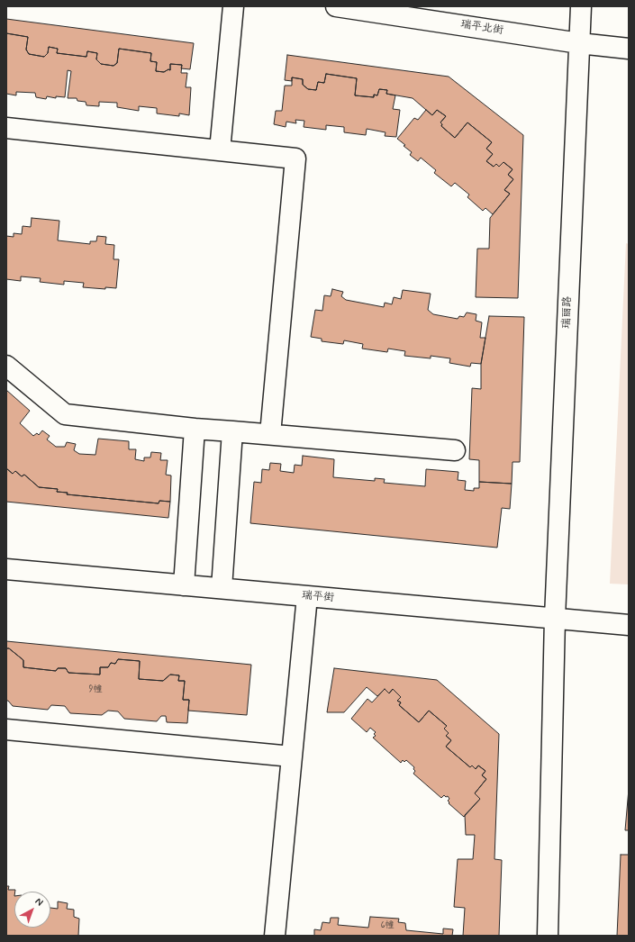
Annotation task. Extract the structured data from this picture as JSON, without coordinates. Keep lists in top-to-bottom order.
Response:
{
  "streets": {
    "street": ["瑞平北街", "瑞丽路", "瑞平街"]
  },
  "crossings": [
    ["瑞平北街", "瑞丽路"],
    ["瑞丽路", "瑞平街"]
  ],
  "house_numbers": ["9幢", "6幢"],
  "north": "top right"
}
